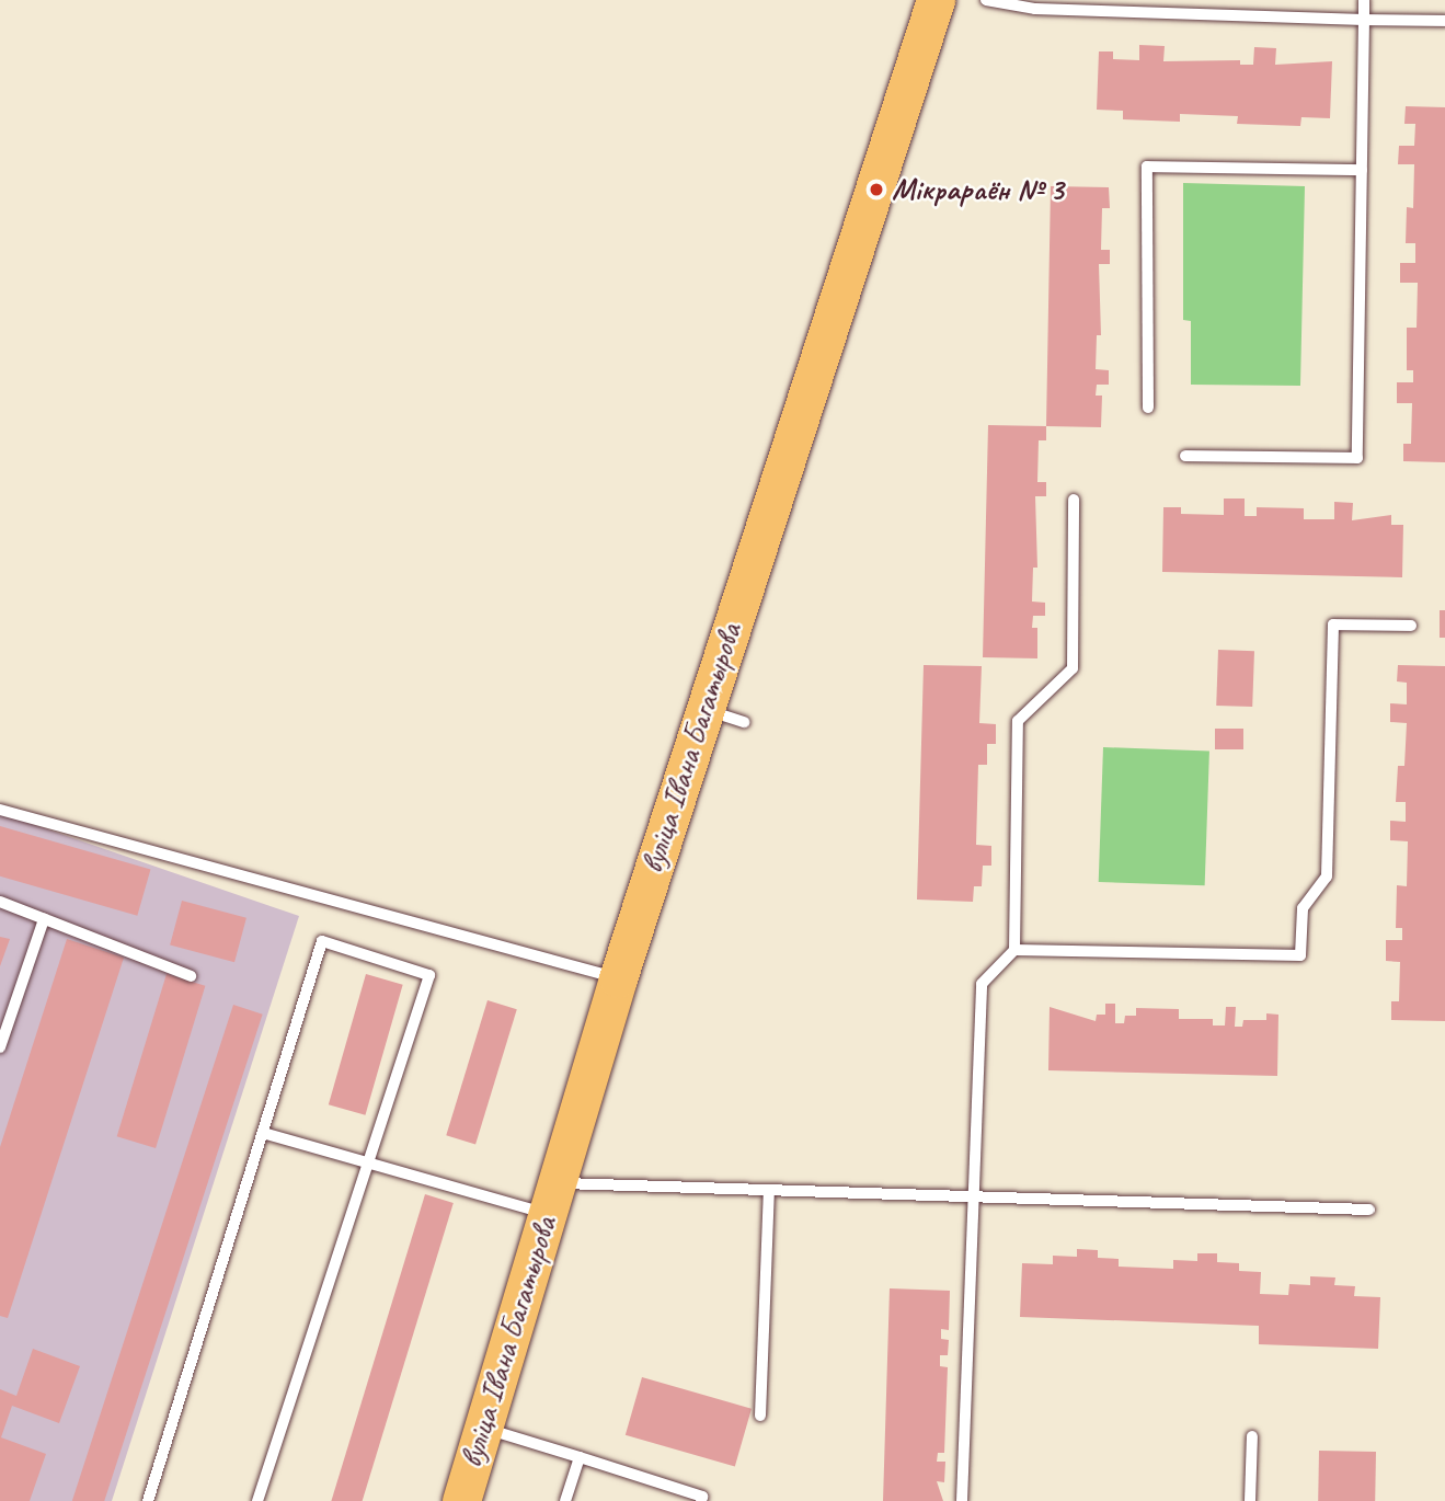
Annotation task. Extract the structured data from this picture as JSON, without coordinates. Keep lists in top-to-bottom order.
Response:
{
  "streets": {
    "main road": ["вуліца Івана Багатырова"]
  },
  "places": ["Мікрараён № 3"]
}
